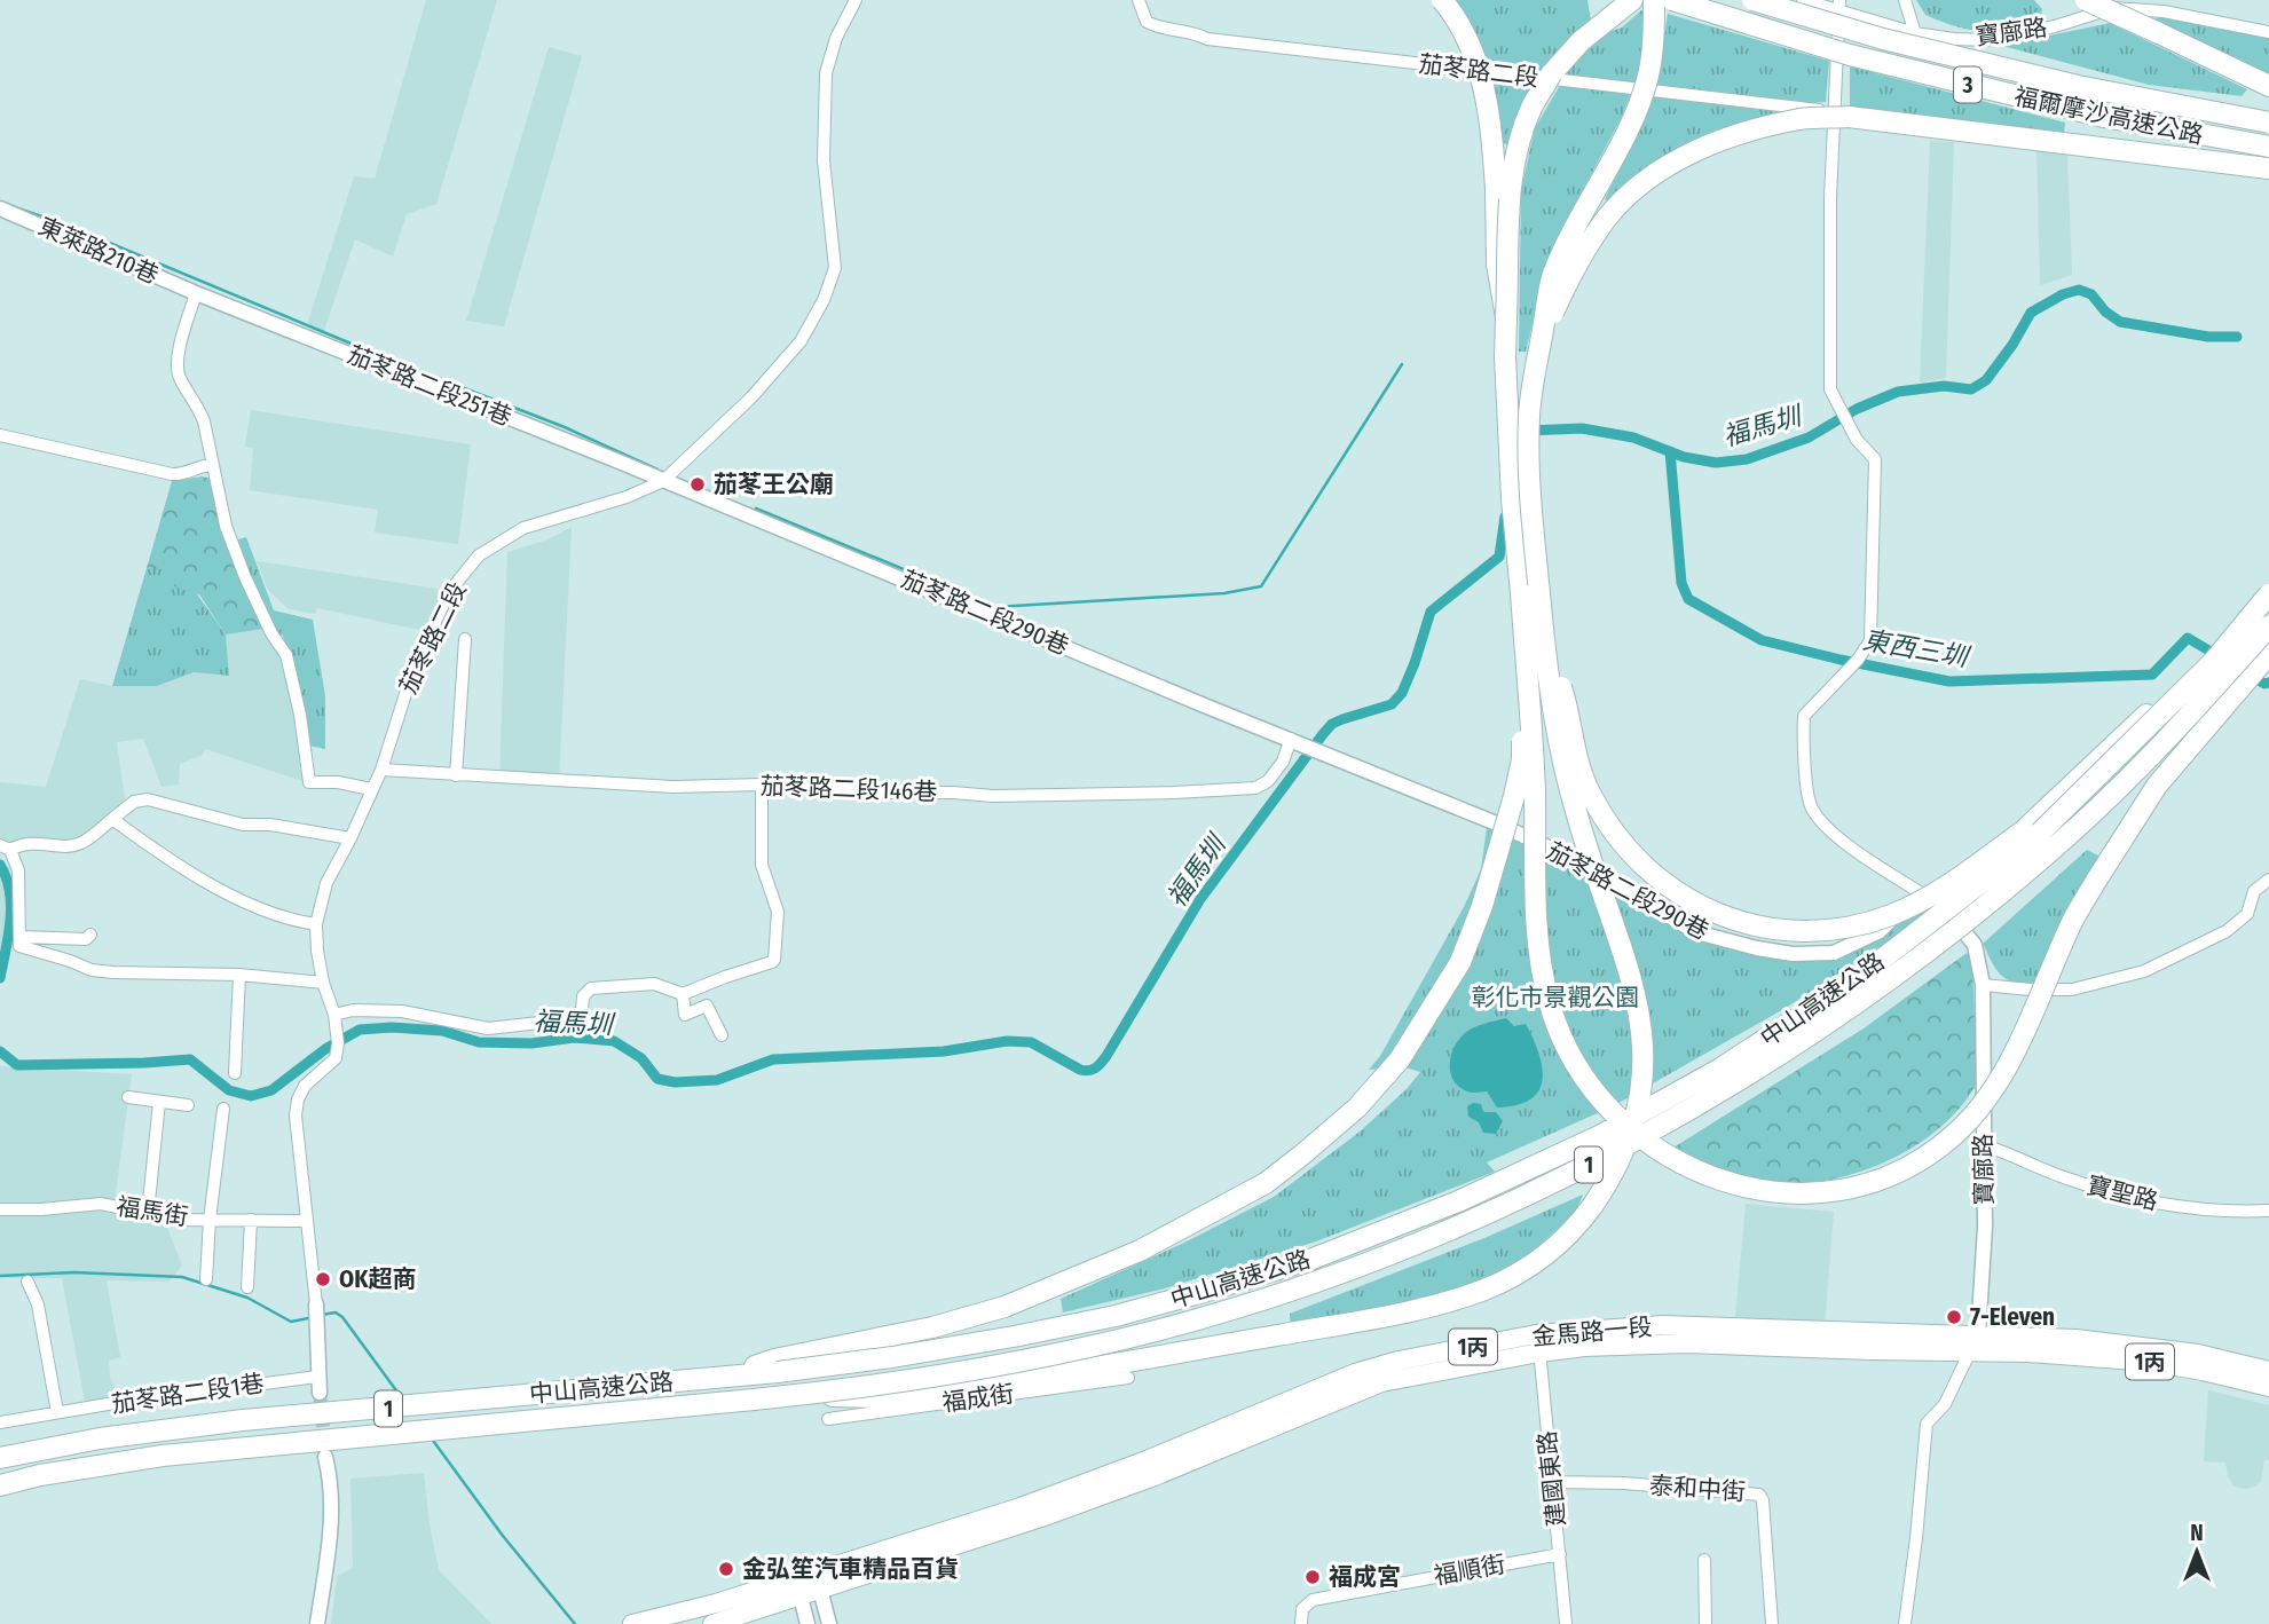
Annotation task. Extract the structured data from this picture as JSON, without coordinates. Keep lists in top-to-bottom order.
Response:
{
  "streets": {
    "highway": [
      "3",
      "福爾摩沙高速公路",
      "中山高速公路",
      "1"
    ],
    "main road": ["金馬路一段", "1丙"],
    "street": [
      "寶廍路",
      "茄苳路二段",
      "東萊路210巷",
      "茄苳路二段251巷",
      "茄苳路二段290巷",
      "茄苳路二段146巷",
      "寶聖路",
      "福馬街",
      "茄苳路二段1巷",
      "福成街",
      "建國東路",
      "泰和中街",
      "福順街"
    ]
  },
  "crossings": [
    ["寶廍路", "茄苳路二段290巷"],
    ["寶廍路", "寶聖路"],
    ["寶廍路", "金馬路一段"],
    ["茄苳路二段", "茄苳路二段251巷"],
    ["茄苳路二段", "茄苳路二段290巷"],
    ["茄苳路二段", "茄苳路二段146巷"],
    ["茄苳路二段", "福馬街"],
    ["茄苳路二段", "茄苳路二段1巷"],
    ["東萊路210巷", "茄苳路二段251巷"],
    ["茄苳路二段251巷", "茄苳路二段290巷"],
    ["茄苳路二段290巷", "茄苳路二段146巷"],
    ["金馬路一段", "建國東路"],
    ["建國東路", "泰和中街"],
    ["建國東路", "福順街"]
  ],
  "water": ["福馬圳", "東西三圳"],
  "parks": ["彰化市景觀公園"],
  "places": [
    "茄苳王公廟",
    "OK超商",
    "7-Eleven",
    "金弘笙汽車精品百貨",
    "福成宮"
  ],
  "north": "top"
}
